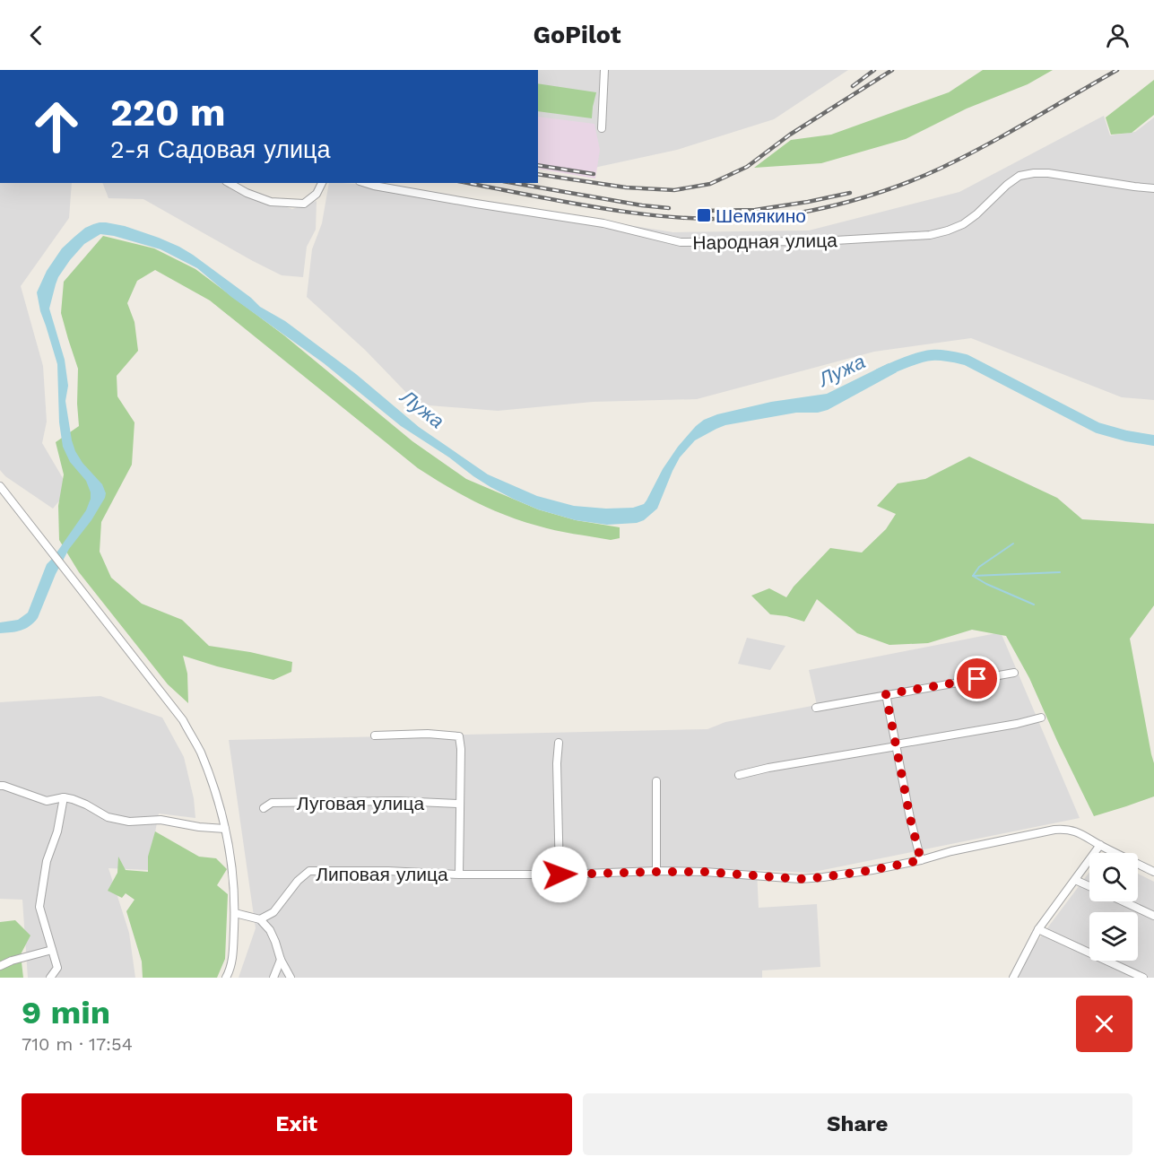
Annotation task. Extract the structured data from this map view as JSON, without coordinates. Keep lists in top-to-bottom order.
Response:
{
  "streets": {
    "street": ["Народная улица", "Луговая улица", "Липовая улица"]
  },
  "water": ["Лужа"],
  "places": {
    "transit": ["Шемякино"]
  },
  "page": {
    "header": "GoPilot",
    "turn": ["220 m", "2-я Садовая улица"],
    "heading": ["9 min", "710 m · 17:54"],
    "buttons": ["Exit", "Share"]
  }
}
